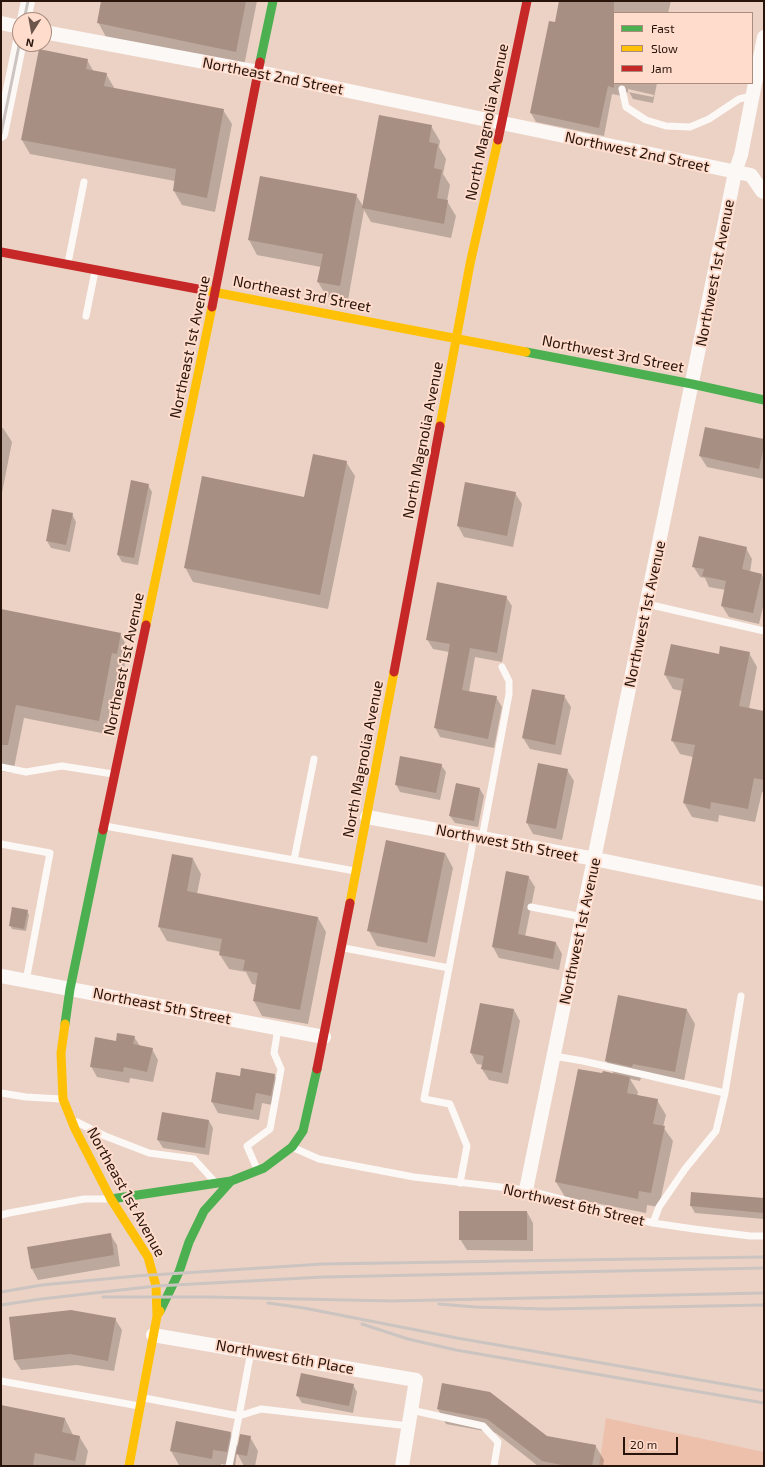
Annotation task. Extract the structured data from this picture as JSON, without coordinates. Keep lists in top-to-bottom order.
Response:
{
  "streets": {
    "main road": [
      "North Magnolia Avenue",
      "Northeast 3rd Street",
      "Northeast 1st Avenue",
      "Northwest 3rd Street"
    ],
    "street": [
      "Northeast 2nd Street",
      "Northwest 2nd Street",
      "Northwest 1st Avenue",
      "Northwest 5th Street",
      "Northeast 5th Street",
      "Northwest 6th Place"
    ],
    "lane": ["Northwest 6th Street"]
  },
  "crossings": [
    ["Northeast 2nd Street", "North Magnolia Avenue"],
    ["Northeast 2nd Street", "Northwest 2nd Street"],
    ["Northeast 2nd Street", "Northeast 1st Avenue"],
    ["North Magnolia Avenue", "Northwest 2nd Street"],
    ["North Magnolia Avenue", "Northeast 3rd Street"],
    ["North Magnolia Avenue", "Northeast 1st Avenue"],
    ["North Magnolia Avenue", "Northwest 3rd Street"],
    ["North Magnolia Avenue", "Northwest 5th Street"],
    ["North Magnolia Avenue", "Northeast 5th Street"],
    ["North Magnolia Avenue", "Northwest 6th Street"],
    ["North Magnolia Avenue", "Northwest 6th Place"],
    ["Northwest 2nd Street", "Northwest 1st Avenue"],
    ["Northwest 1st Avenue", "Northwest 3rd Street"],
    ["Northwest 1st Avenue", "Northwest 5th Street"],
    ["Northwest 1st Avenue", "Northwest 6th Street"],
    ["Northeast 3rd Street", "Northeast 1st Avenue"],
    ["Northeast 3rd Street", "Northwest 3rd Street"],
    ["Northeast 1st Avenue", "Northeast 5th Street"]
  ],
  "legend": ["Fast", "Slow", "Jam"],
  "scale_bar": "20 m",
  "north": "bottom"
}
